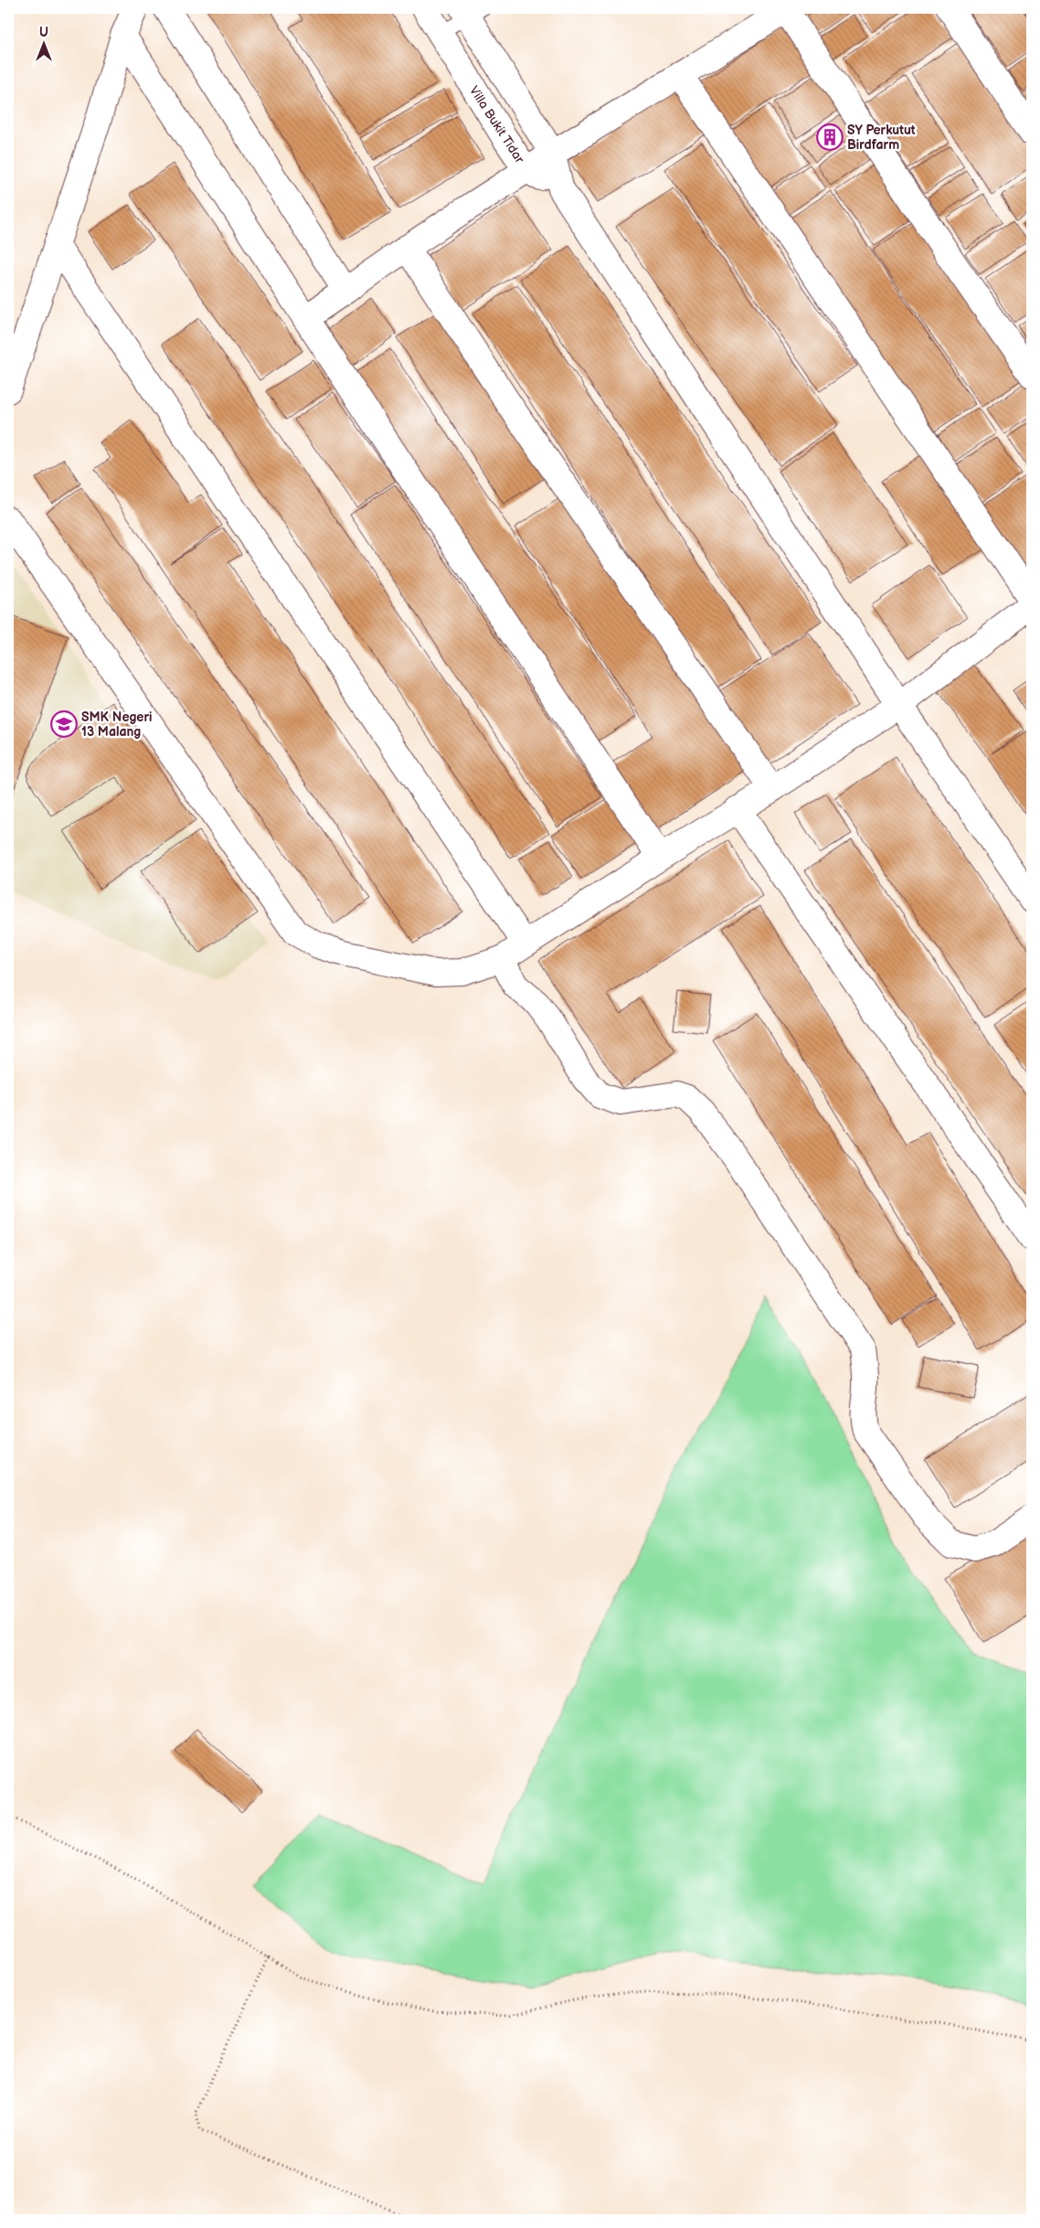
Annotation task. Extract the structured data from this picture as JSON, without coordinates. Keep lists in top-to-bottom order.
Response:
{
  "streets": {
    "street": ["Villa Bukit Tidar"]
  },
  "places": {
    "building": ["SY Perkutut Birdfarm"],
    "school or university": ["SMK Negeri 13 Malang"]
  },
  "north": "top"
}
